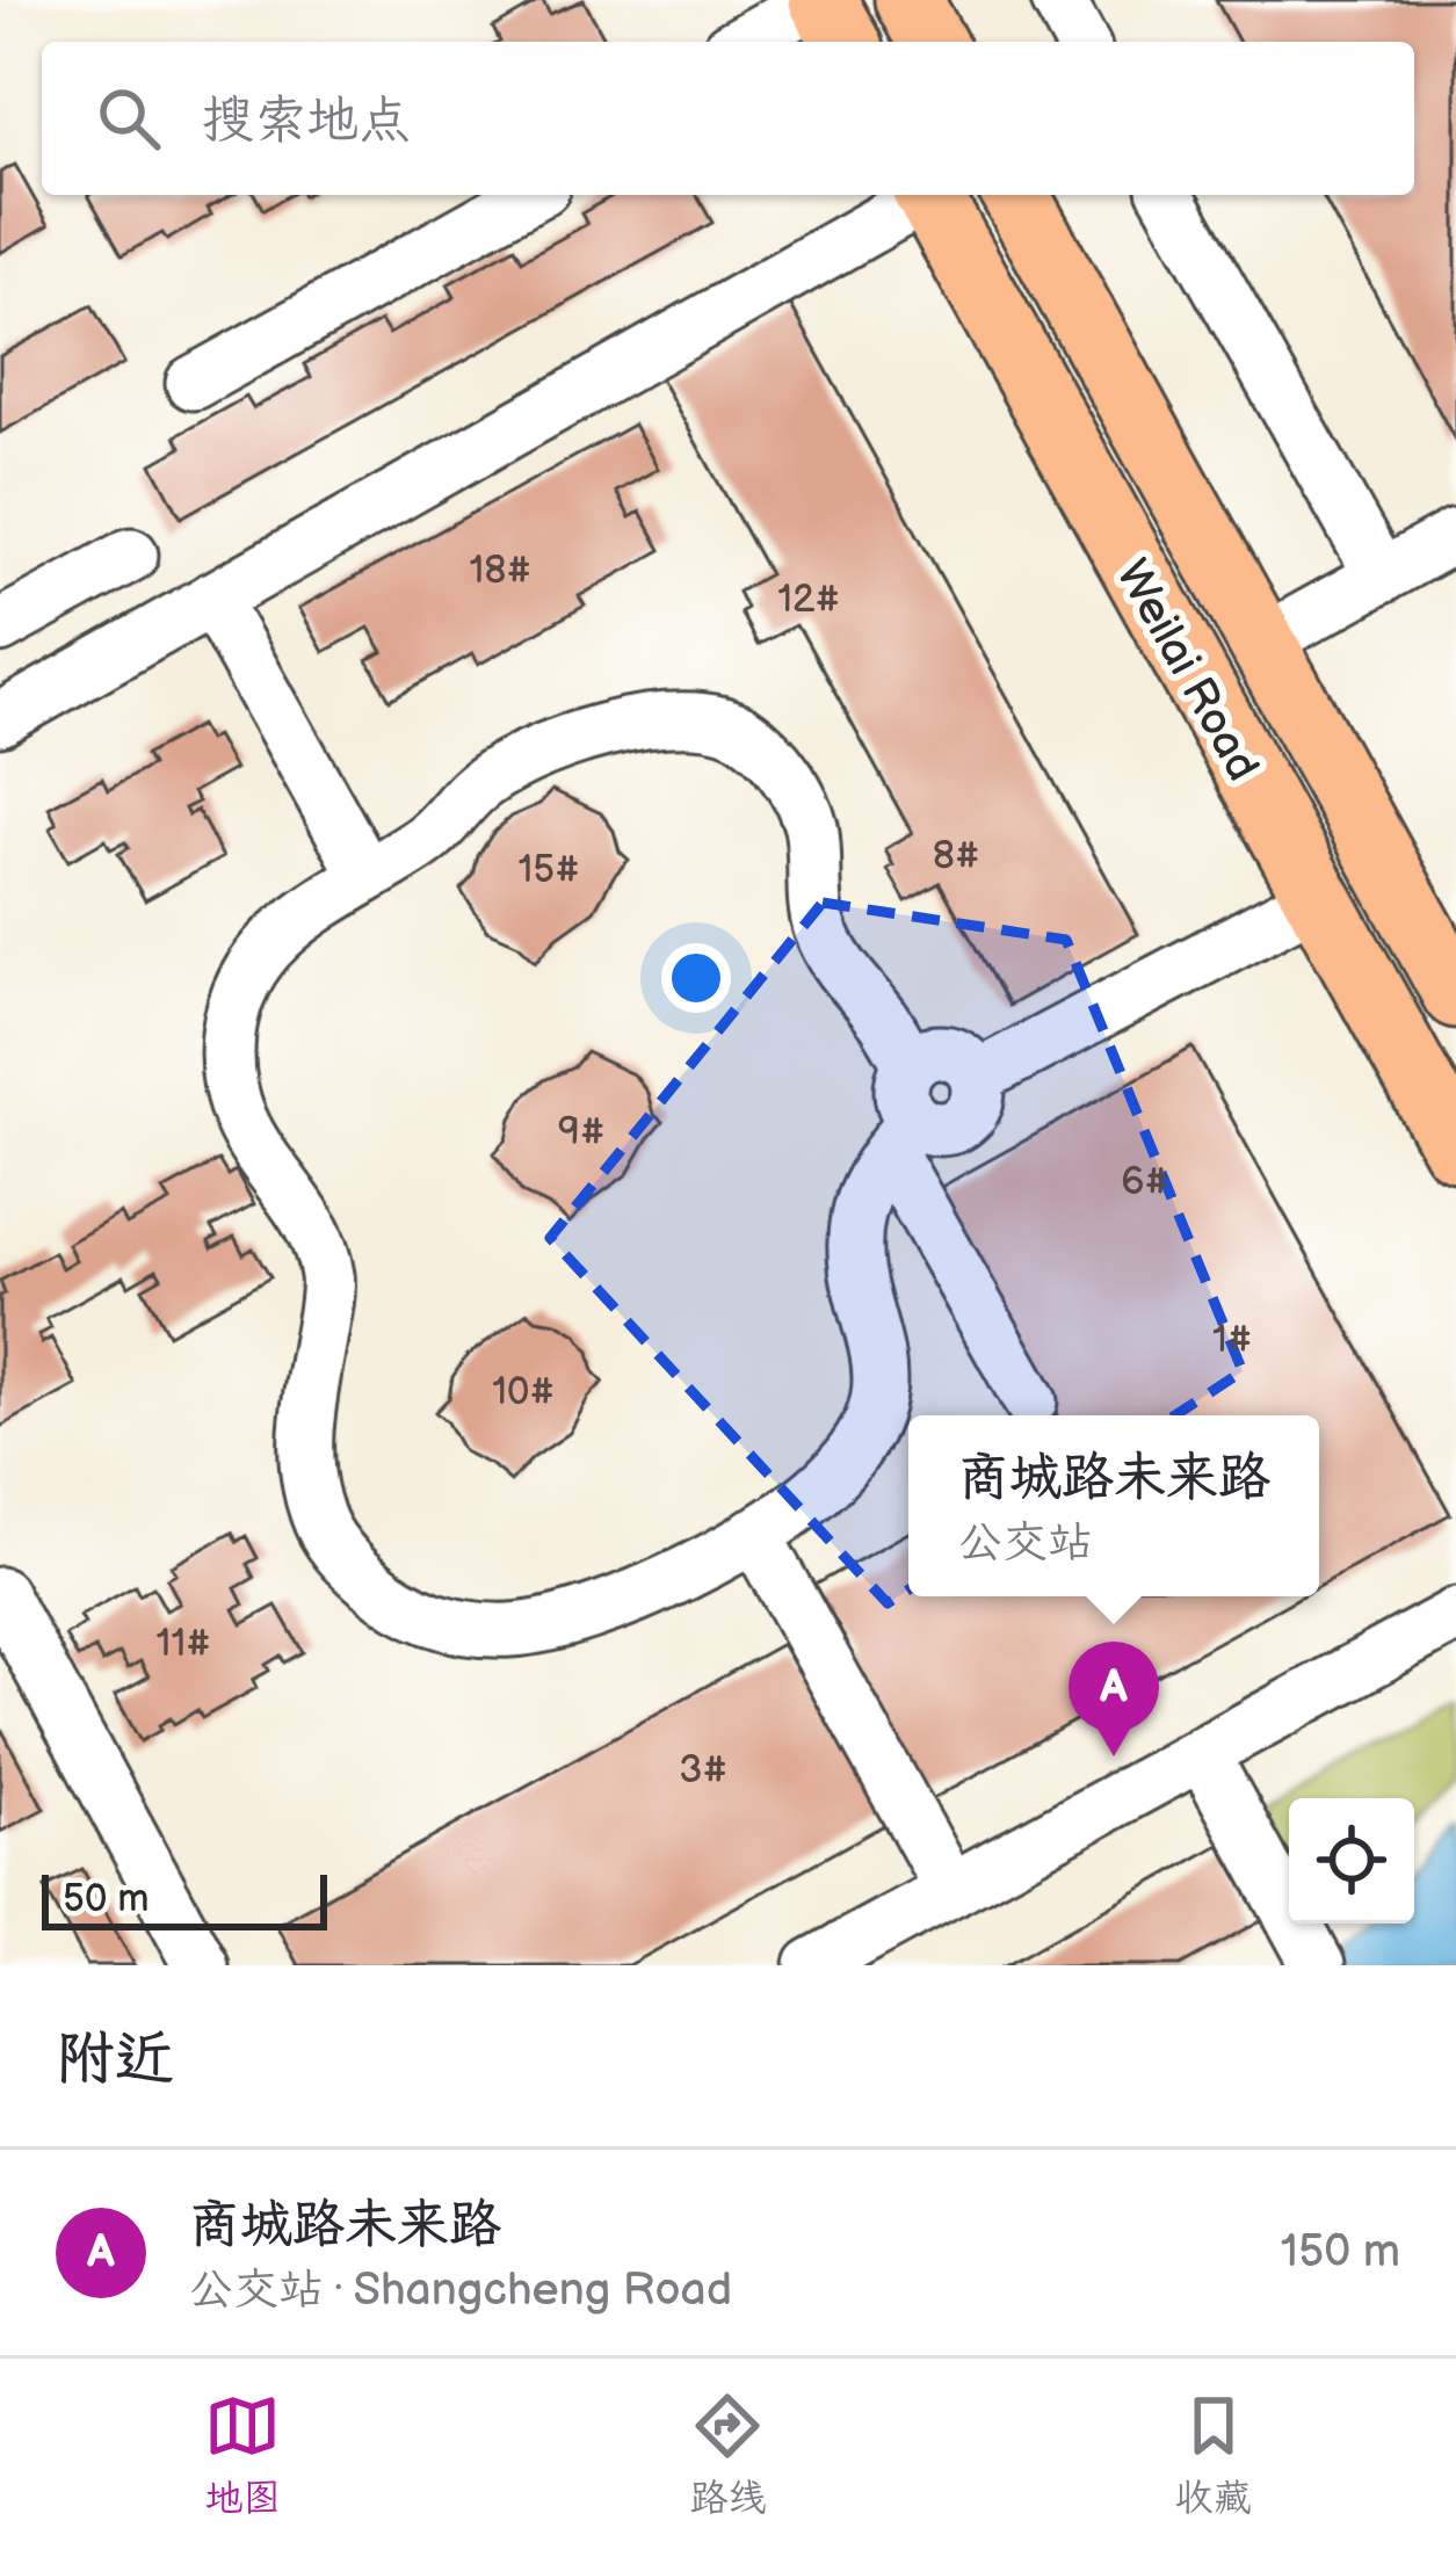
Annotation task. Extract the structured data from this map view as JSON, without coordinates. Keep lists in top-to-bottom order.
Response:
{
  "streets": {
    "main road": ["Weilai Road"]
  },
  "house_numbers": [
    "18#",
    "12#",
    "8#",
    "15#",
    "9#",
    "6#",
    "1#",
    "10#",
    "11#",
    "3#"
  ],
  "scale_bar": "50 m",
  "page": {
    "search": "搜索地点",
    "popup": ["商城路未来路", "公交站"],
    "pins": "A",
    "scale": "50 m",
    "heading": "附近",
    "list": [
      {
        "mark": "A",
        "name": "商城路未来路",
        "note": "公交站 · Shangcheng Road",
        "value": "150 m"
      }
    ],
    "nav": ["地图", "路线", "收藏"]
  }
}
